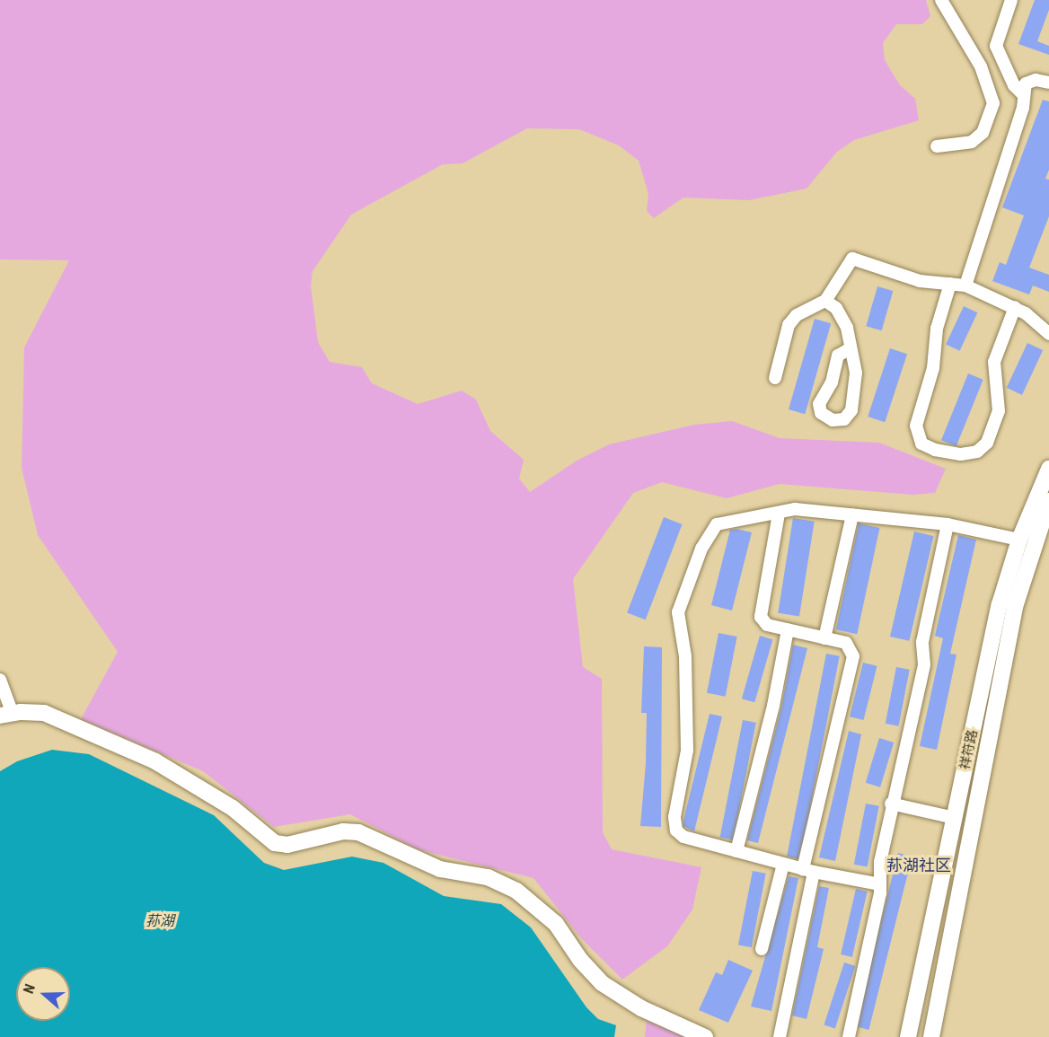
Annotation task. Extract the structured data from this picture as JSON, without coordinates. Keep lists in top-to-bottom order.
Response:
{
  "streets": {
    "main road": ["祥符路"]
  },
  "districts": ["荪湖社区"],
  "water": ["荪湖"],
  "north": "left"
}
